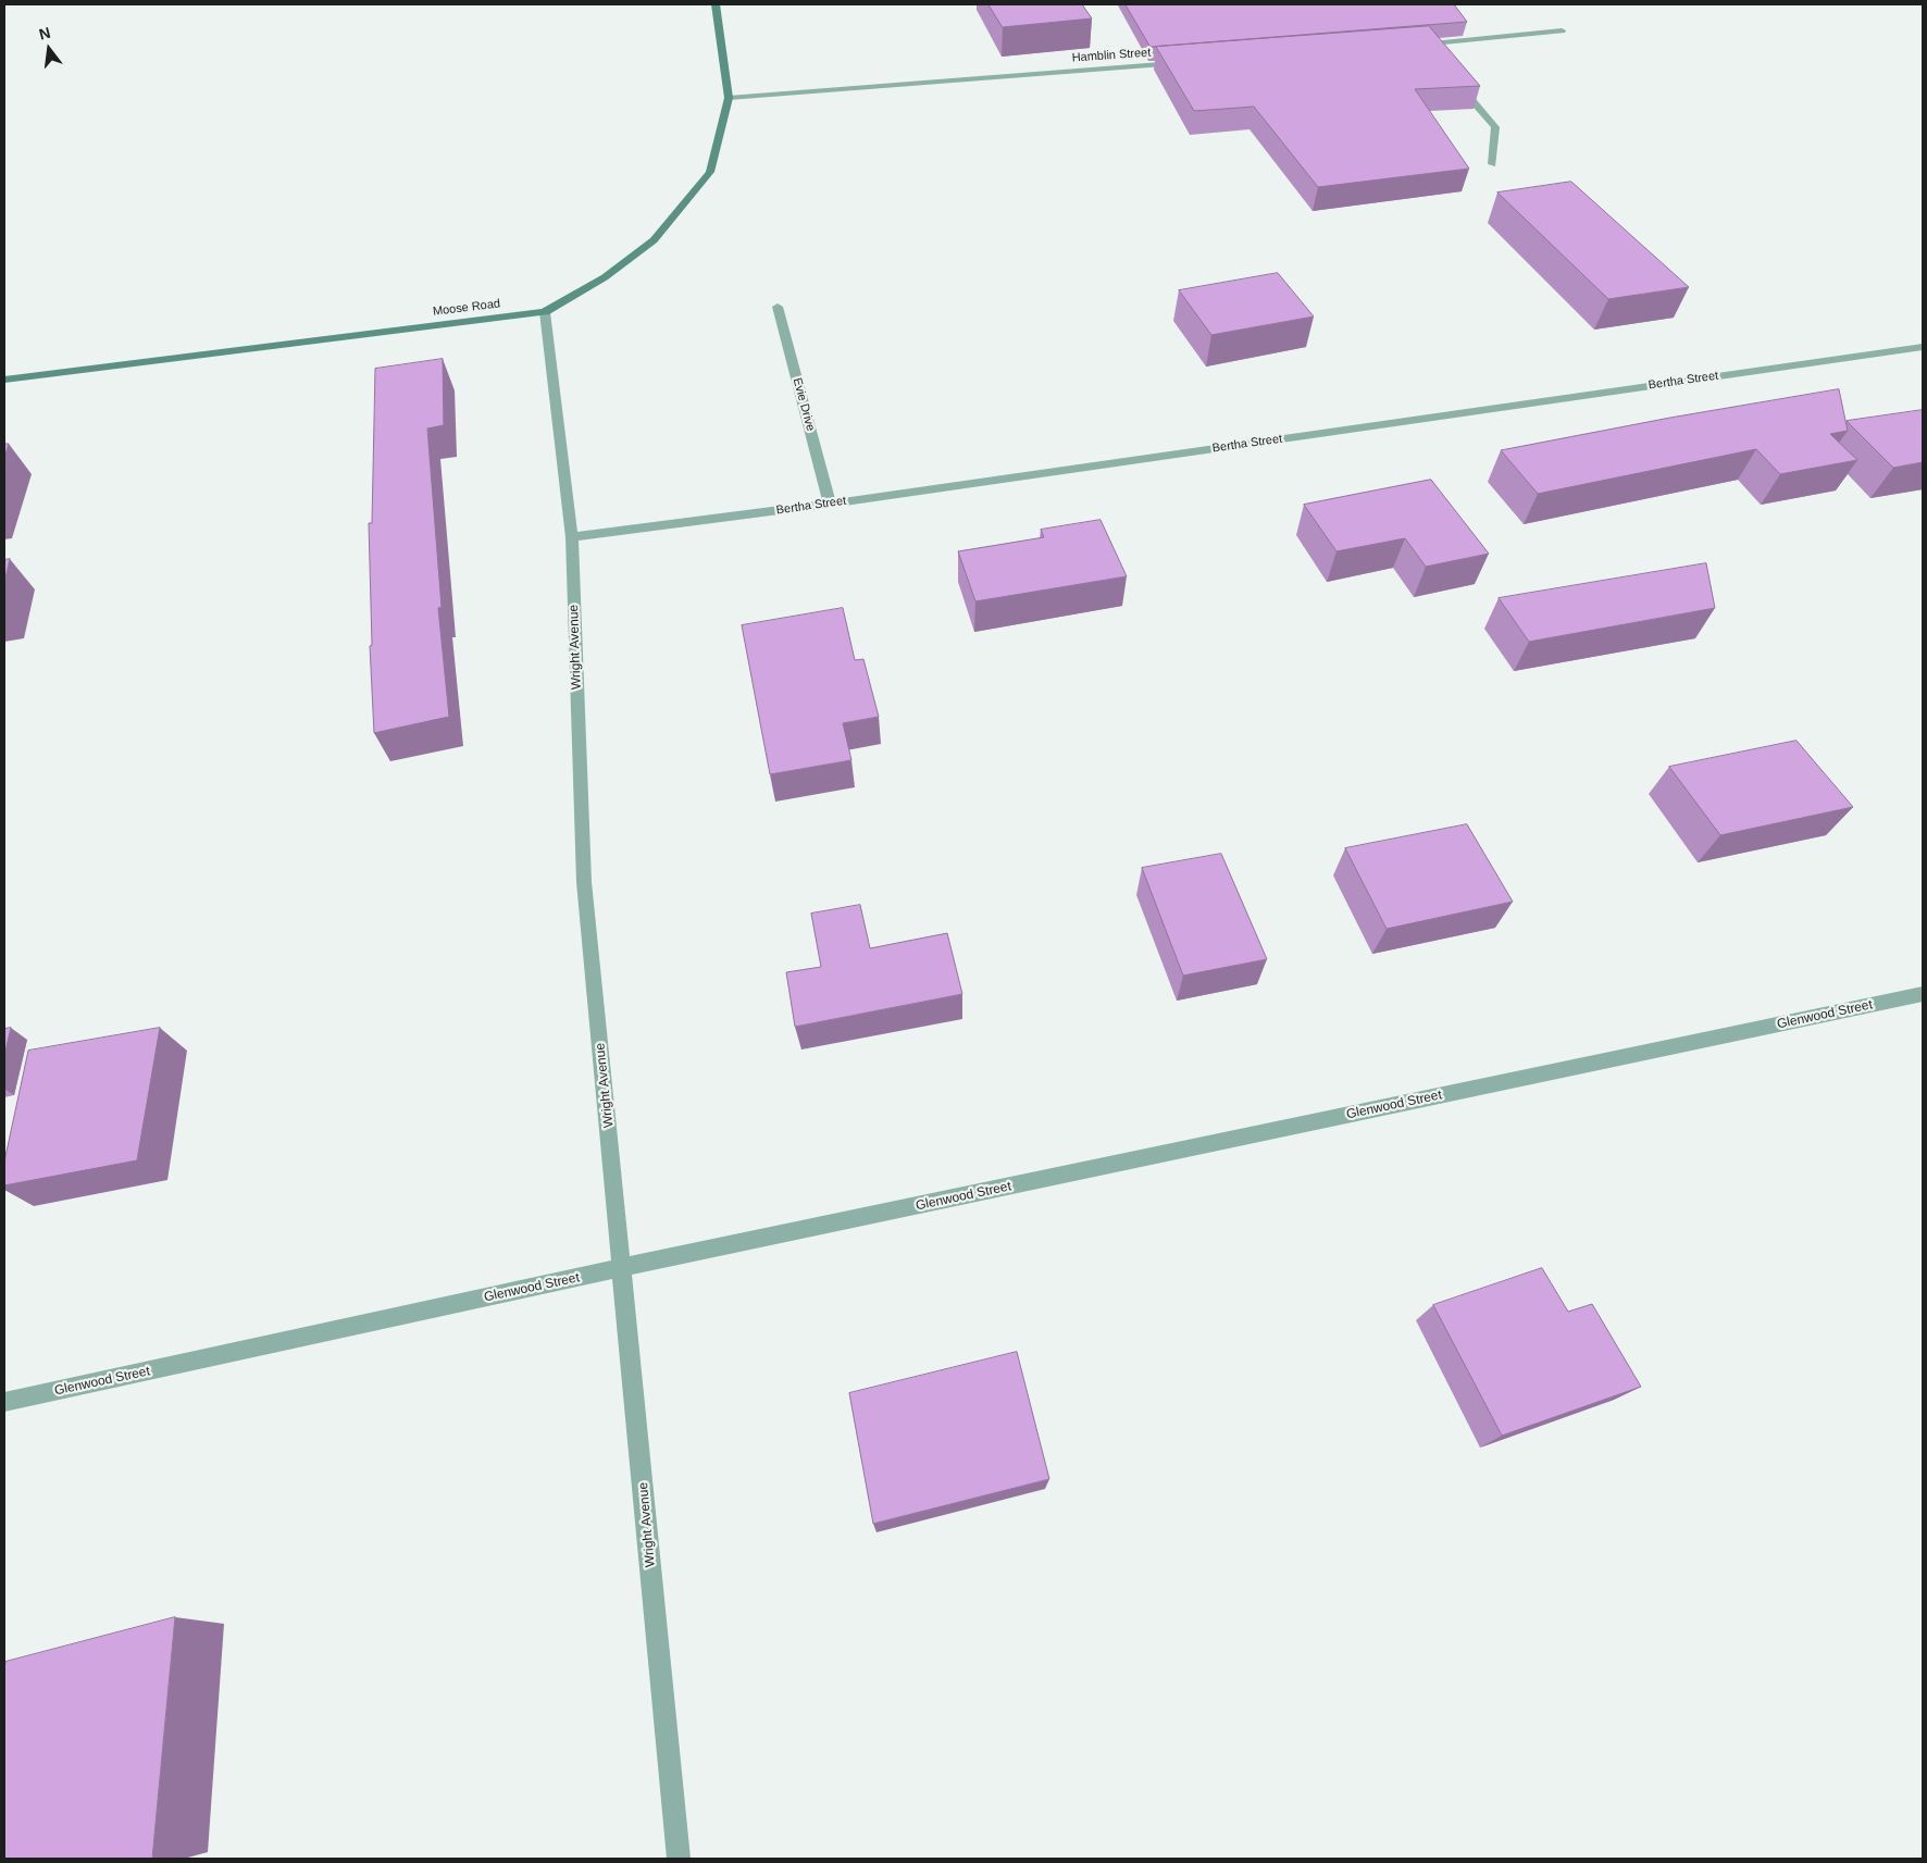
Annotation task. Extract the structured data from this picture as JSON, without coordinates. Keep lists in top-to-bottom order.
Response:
{
  "streets": {
    "street": [
      "Hamblin Street",
      "Moose Road",
      "Bertha Street",
      "Evie Drive",
      "Wright Avenue",
      "Glenwood Street"
    ]
  },
  "crossings": [
    ["Hamblin Street", "Moose Road"],
    ["Moose Road", "Wright Avenue"],
    ["Bertha Street", "Evie Drive"],
    ["Bertha Street", "Wright Avenue"],
    ["Wright Avenue", "Glenwood Street"]
  ],
  "north": "top"
}
